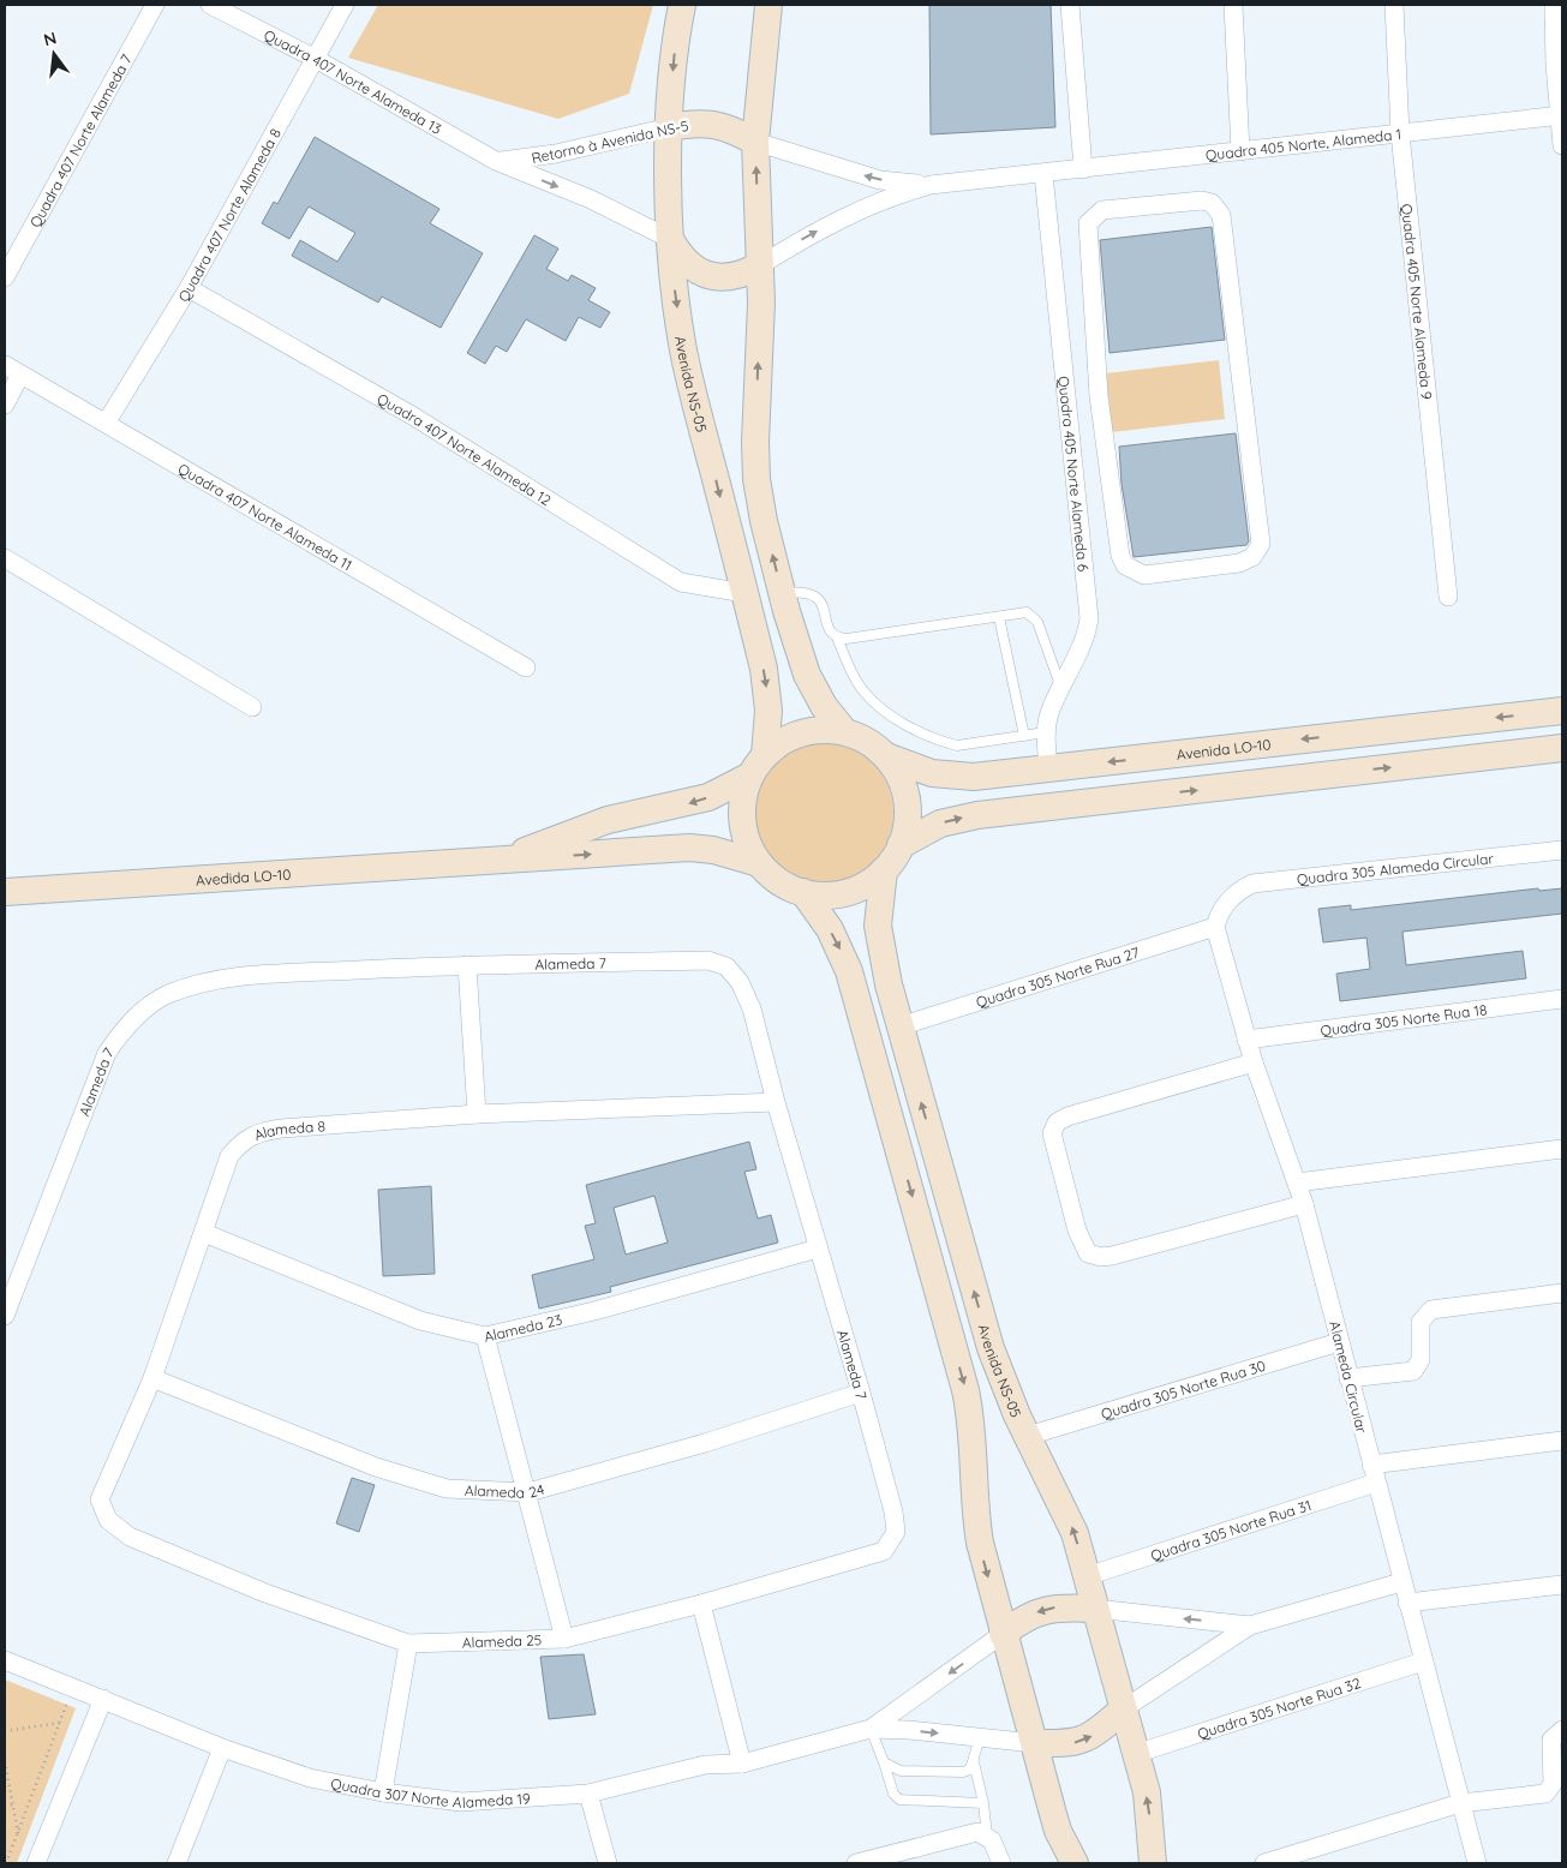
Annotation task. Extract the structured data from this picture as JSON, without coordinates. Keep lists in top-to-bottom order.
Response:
{
  "streets": {
    "street": [
      "Quadra 407 Norte Alameda 13",
      "Quadra 407 Norte Alameda 7",
      "Retorno à Avenida NS-5",
      "Quadra 405 Norte, Alameda 1",
      "Quadra 407 Norte Alameda 8",
      "Quadra 405 Norte Alameda 9",
      "Avenida NS-05",
      "Quadra 407 Norte Alameda 12",
      "Quadra 405 Norte Alameda 6",
      "Quadra 407 Norte Alameda 11",
      "Avenida LO-10",
      "Quadra 305 Alameda Circular",
      "Avedida LO-10",
      "Alameda 7",
      "Quadra 305 Norte Rua 27",
      "Quadra 305 Norte Rua 18",
      "Alameda 8",
      "Alameda 23",
      "Alameda Circular",
      "Quadra 305 Norte Rua 30",
      "Alameda 24",
      "Quadra 305 Norte Rua 31",
      "Alameda 25",
      "Quadra 305 Norte Rua 32",
      "Quadra 307 Norte Alameda 19"
    ]
  },
  "crossings": [
    ["Quadra 407 Norte Alameda 13", "Retorno à Avenida NS-5"],
    ["Quadra 407 Norte Alameda 13", "Quadra 407 Norte Alameda 8"],
    ["Quadra 407 Norte Alameda 13", "Avenida NS-05"],
    ["Retorno à Avenida NS-5", "Avenida NS-05"],
    ["Quadra 405 Norte, Alameda 1", "Quadra 405 Norte Alameda 9"],
    ["Quadra 405 Norte, Alameda 1", "Quadra 405 Norte Alameda 6"],
    ["Quadra 407 Norte Alameda 8", "Quadra 407 Norte Alameda 12"],
    ["Quadra 407 Norte Alameda 8", "Quadra 407 Norte Alameda 11"],
    ["Avenida NS-05", "Quadra 407 Norte Alameda 12"],
    ["Avenida NS-05", "Avenida LO-10"],
    ["Avenida NS-05", "Avedida LO-10"],
    ["Avenida NS-05", "Quadra 305 Norte Rua 27"],
    ["Avenida NS-05", "Quadra 305 Norte Rua 30"],
    ["Avenida NS-05", "Quadra 305 Norte Rua 31"],
    ["Avenida NS-05", "Quadra 305 Norte Rua 32"],
    ["Quadra 405 Norte Alameda 6", "Avenida LO-10"],
    ["Avenida LO-10", "Avedida LO-10"],
    ["Quadra 305 Alameda Circular", "Quadra 305 Norte Rua 27"],
    ["Quadra 305 Alameda Circular", "Alameda Circular"],
    ["Alameda 7", "Alameda 8"],
    ["Alameda 7", "Alameda 23"],
    ["Alameda 7", "Alameda 24"],
    ["Alameda 7", "Alameda 25"],
    ["Quadra 305 Norte Rua 27", "Alameda Circular"],
    ["Quadra 305 Norte Rua 18", "Alameda Circular"],
    ["Alameda 8", "Alameda 23"],
    ["Alameda 8", "Alameda 24"],
    ["Alameda 8", "Alameda 25"],
    ["Alameda Circular", "Quadra 305 Norte Rua 30"],
    ["Alameda Circular", "Quadra 305 Norte Rua 31"],
    ["Alameda Circular", "Quadra 305 Norte Rua 32"]
  ],
  "one_way": ["Quadra 407 Norte Alameda 13"],
  "north": "top"
}
